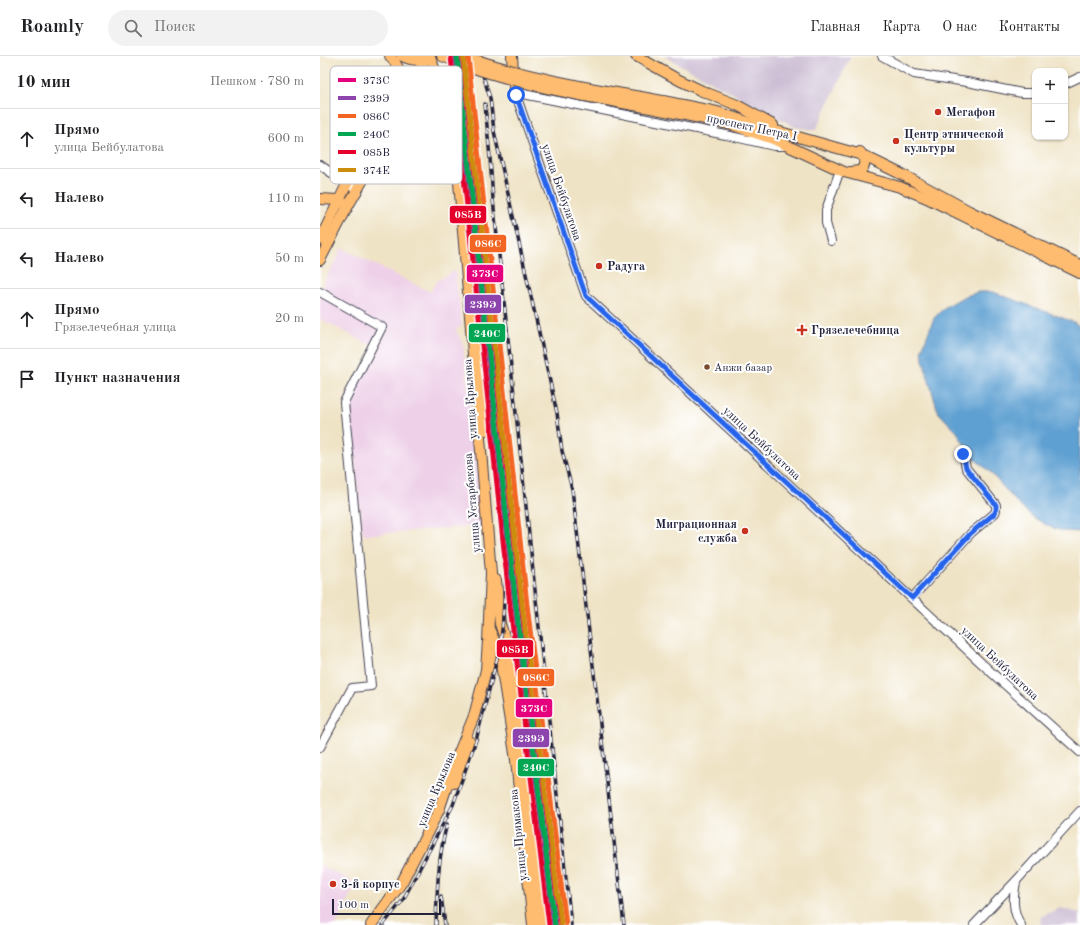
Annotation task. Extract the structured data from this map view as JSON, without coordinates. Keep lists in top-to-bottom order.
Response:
{
  "streets": {
    "main road": [
      "проспект Петра I",
      "улица Крылова",
      "улица Устарбекова",
      "улица Примакова"
    ],
    "street": ["улица Бейбулатова"]
  },
  "crossings": [
    ["проспект Петра I", "улица Бейбулатова"],
    ["улица Крылова", "улица Примакова"]
  ],
  "places": {
    "other": [
      "Мегафон",
      "Центр этнической культуры",
      "Радуга",
      "Анжи базар",
      "Миграционная служба",
      "3-й корпус"
    ],
    "health": ["Грязелечебница"]
  },
  "lines": [
    "transit line 373C",
    "transit line 086С",
    "transit line 240С",
    "transit line 374Е",
    "transit line 239Э",
    "transit line 085В"
  ],
  "legend": [
    "373C",
    "239Э",
    "086С",
    "240С",
    "085В",
    "374Е"
  ],
  "scale_bar": "100 m",
  "page": {
    "header": "Roamly",
    "search": "Поиск",
    "nav": [
      "Главная",
      "Карта",
      "О нас",
      "Контакты"
    ],
    "heading": ["10 мин", "Пешком · 780 m"],
    "map_buttons": ["+", "−"],
    "list": [
      ["Прямо", "улица Бейбулатова", "600 m"],
      ["Налево", "110 m"],
      ["Налево", "50 m"],
      ["Прямо", "Грязелечебная улица", "20 m"],
      "Пункт назначения"
    ],
    "scale": "100 m"
  }
}
